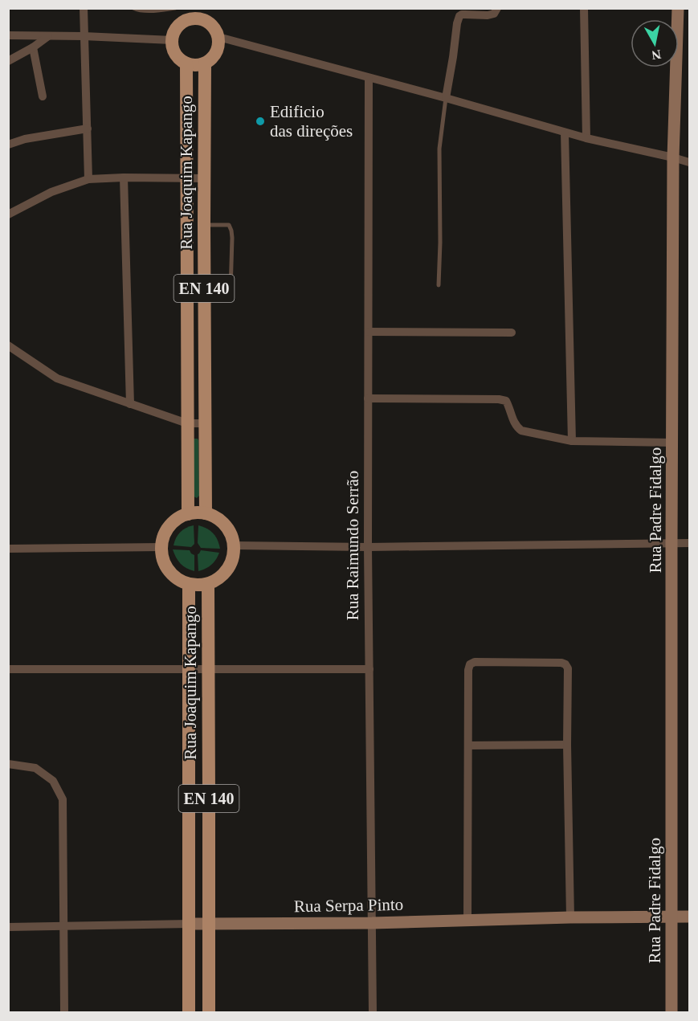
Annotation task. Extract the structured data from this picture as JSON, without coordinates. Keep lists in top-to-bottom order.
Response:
{
  "streets": {
    "main road": ["Rua Joaquim Kapango", "EN 140"],
    "street": ["Rua Padre Fidalgo", "Rua Raimundo Serrão", "Rua Serpa Pinto"]
  },
  "crossings": [
    ["Rua Joaquim Kapango", "Rua Serpa Pinto"],
    ["Rua Padre Fidalgo", "Rua Serpa Pinto"],
    ["Rua Raimundo Serrão", "Rua Serpa Pinto"]
  ],
  "places": ["Edificio das direções"],
  "north": "bottom"
}
